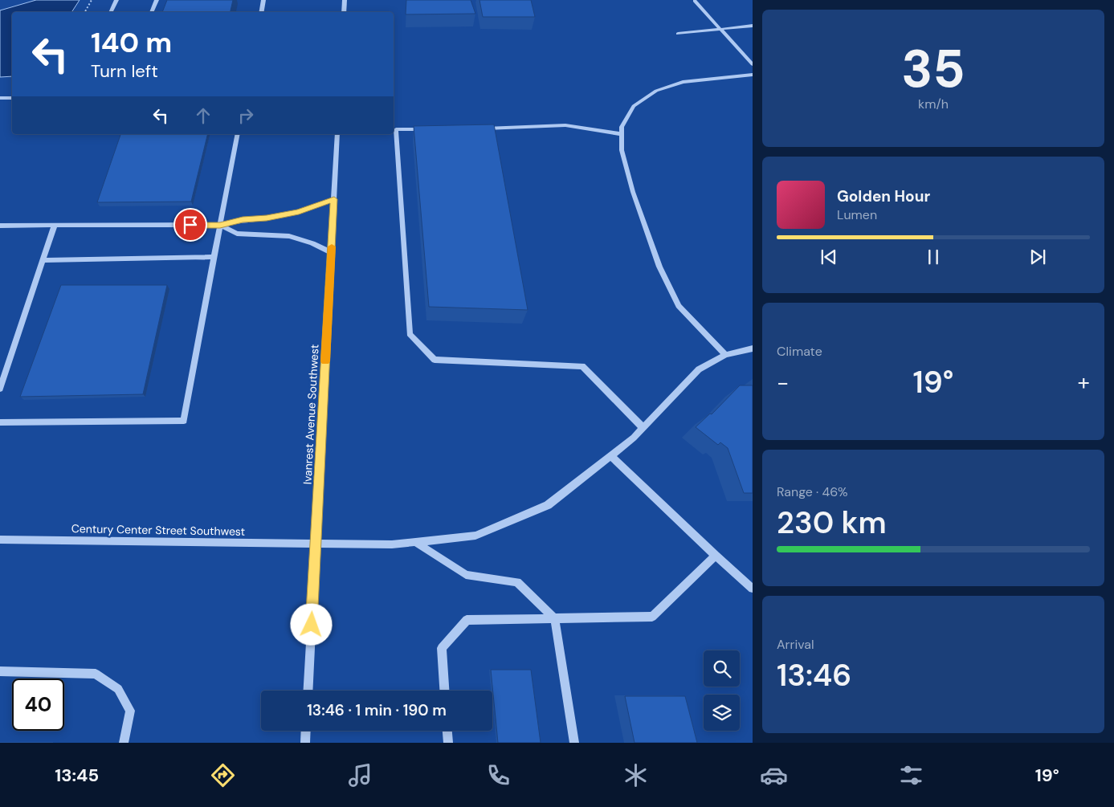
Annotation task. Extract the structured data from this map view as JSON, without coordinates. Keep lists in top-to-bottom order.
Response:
{
  "streets": {
    "street": ["Ivanrest Avenue Southwest", "Century Center Street Southwest"]
  },
  "crossings": [
    ["Ivanrest Avenue Southwest", "Century Center Street Southwest"]
  ],
  "page": {
    "tile": [
      ["35", "km/h"],
      "Climate",
      ["Range · 46%", "230 km"],
      ["Arrival", "13:46"]
    ],
    "turn": ["140 m", "Turn left"],
    "song": ["Golden Hour", "Lumen"],
    "heat": ["−", "19°", "+"],
    "limit": "40",
    "trip": "13:46 · 1 min · 190 m",
    "tabs": ["13:45", "19°"]
  }
}
